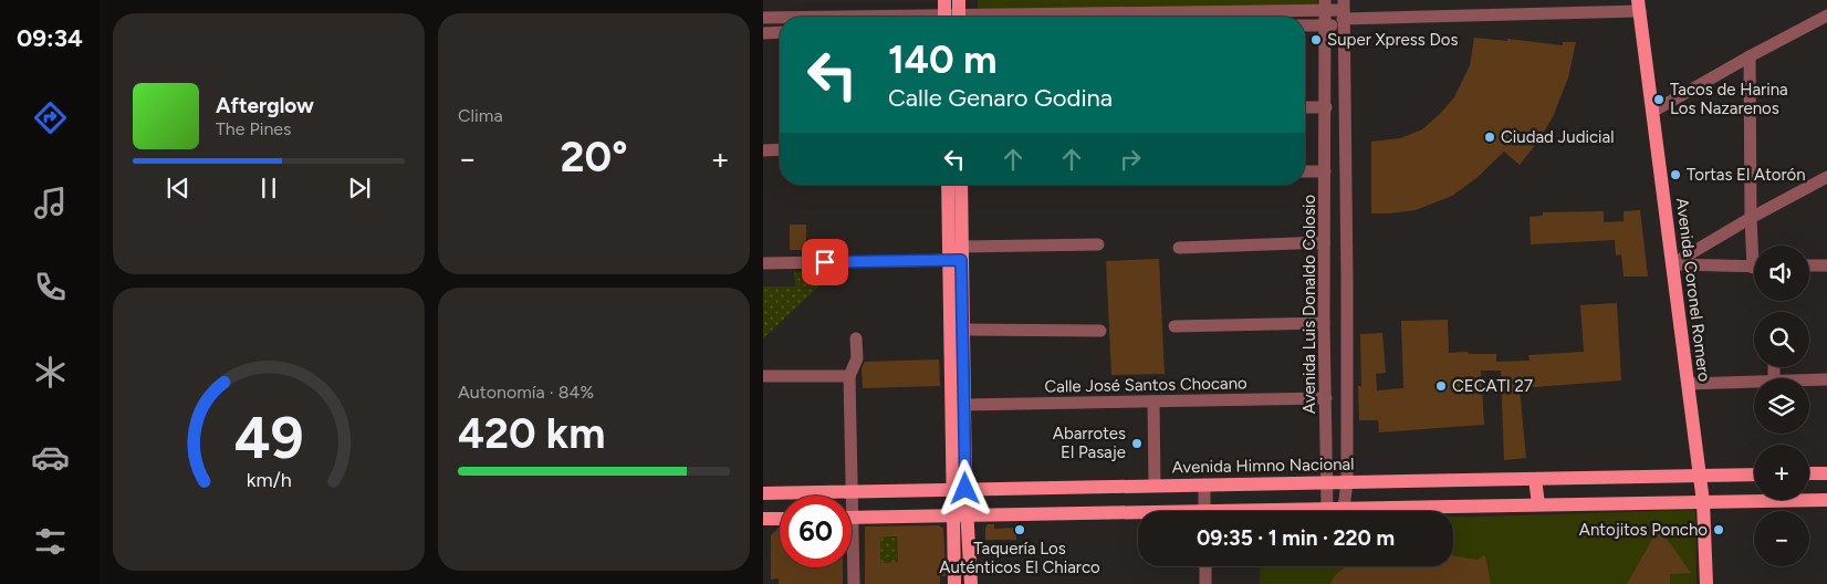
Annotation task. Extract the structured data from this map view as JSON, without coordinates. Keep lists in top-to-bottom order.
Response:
{
  "streets": {
    "main road": ["Avenida Coronel Romero", "Avenida Himno Nacional"],
    "street": ["Avenida Luis Donaldo Colosio", "Calle José Santos Chocano"]
  },
  "crossings": [
    ["Avenida Coronel Romero", "Avenida Himno Nacional"],
    ["Avenida Luis Donaldo Colosio", "Calle José Santos Chocano"],
    ["Avenida Luis Donaldo Colosio", "Avenida Himno Nacional"]
  ],
  "places": [
    "Super Xpress Dos",
    "Tacos de Harina Los Nazarenos",
    "Ciudad Judicial",
    "Tortas El Atorón",
    "CECATI 27",
    "Abarrotes El Pasaje",
    "Taquería Los Auténticos El Chiarco",
    "Antojitos Poncho"
  ],
  "page": {
    "tabs": "09:34",
    "tile": [
      "Clima",
      ["Autonomía · 84%", "420 km"]
    ],
    "turn": ["140 m", "Calle Genaro Godina"],
    "song": ["Afterglow", "The Pines"],
    "heat": ["−", "20°", "+"],
    "map_buttons": ["+", "−"],
    "limit": "60",
    "trip": "09:35 · 1 min · 220 m",
    "gauge": ["49", "km/h"]
  }
}
